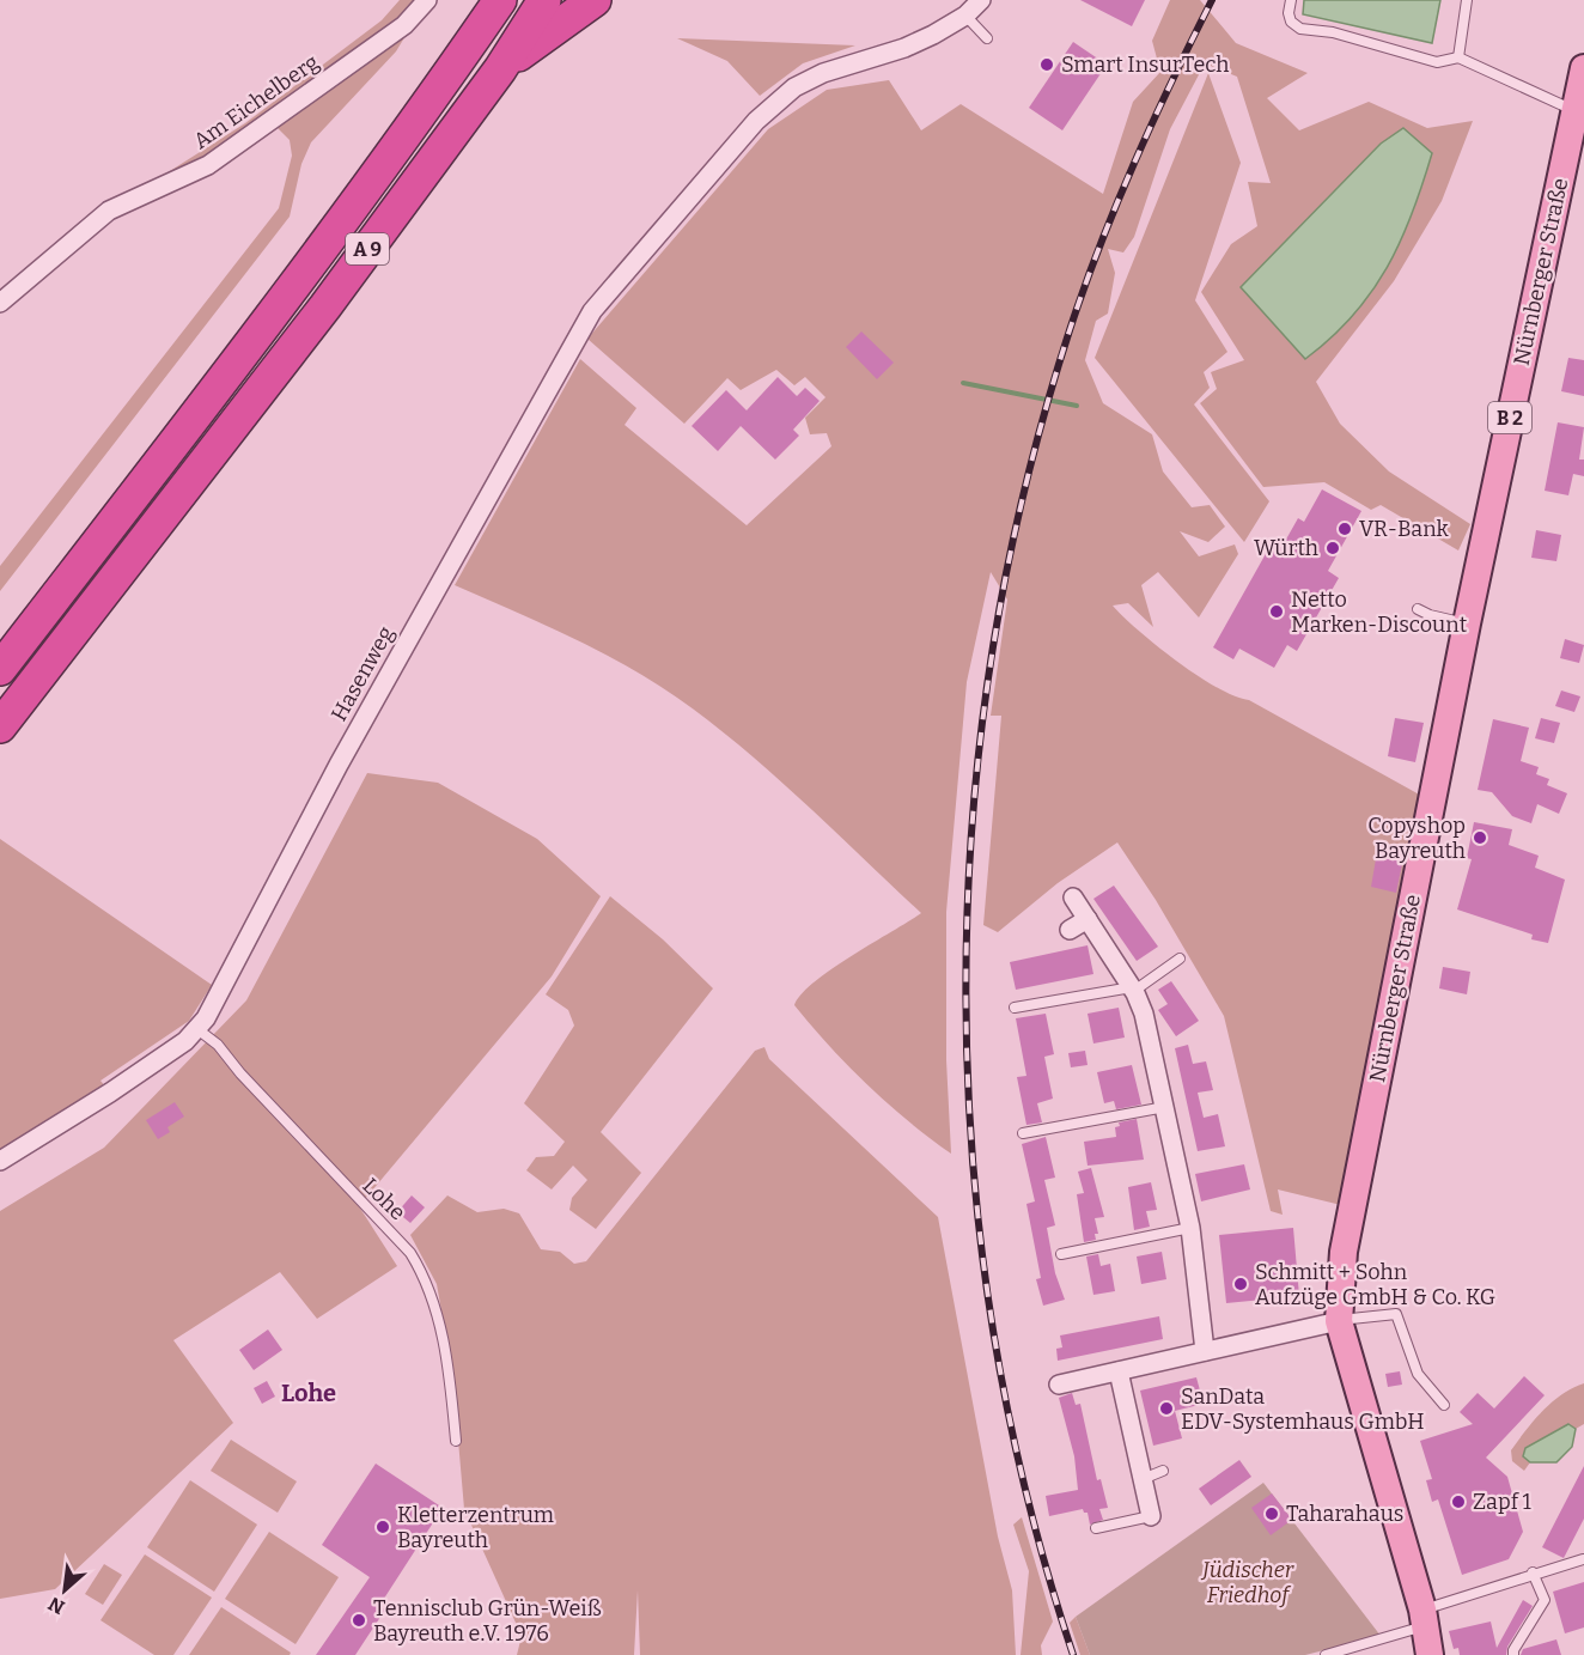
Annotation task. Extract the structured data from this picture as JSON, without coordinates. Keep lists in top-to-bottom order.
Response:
{
  "streets": {
    "highway": ["A 9"],
    "main road": ["Nürnberger Straße", "B 2"],
    "street": ["Am Eichelberg", "Hasenweg"],
    "lane": ["Lohe"]
  },
  "crossings": [
    ["Hasenweg", "Lohe"]
  ],
  "districts": ["Lohe"],
  "parks": ["Jüdischer Friedhof"],
  "places": [
    "Smart InsurTech",
    "VR-Bank",
    "Würth",
    "Netto Marken-Discount",
    "Copyshop Bayreuth",
    "Schmitt + Sohn Aufzüge GmbH & Co. KG",
    "SanData EDV-Systemhaus GmbH",
    "Zapf 1",
    "Taharahaus",
    "Kletterzentrum Bayreuth",
    "Tennisclub Grün-Weiß Bayreuth e.V. 1976"
  ],
  "north": "bottom left"
}
